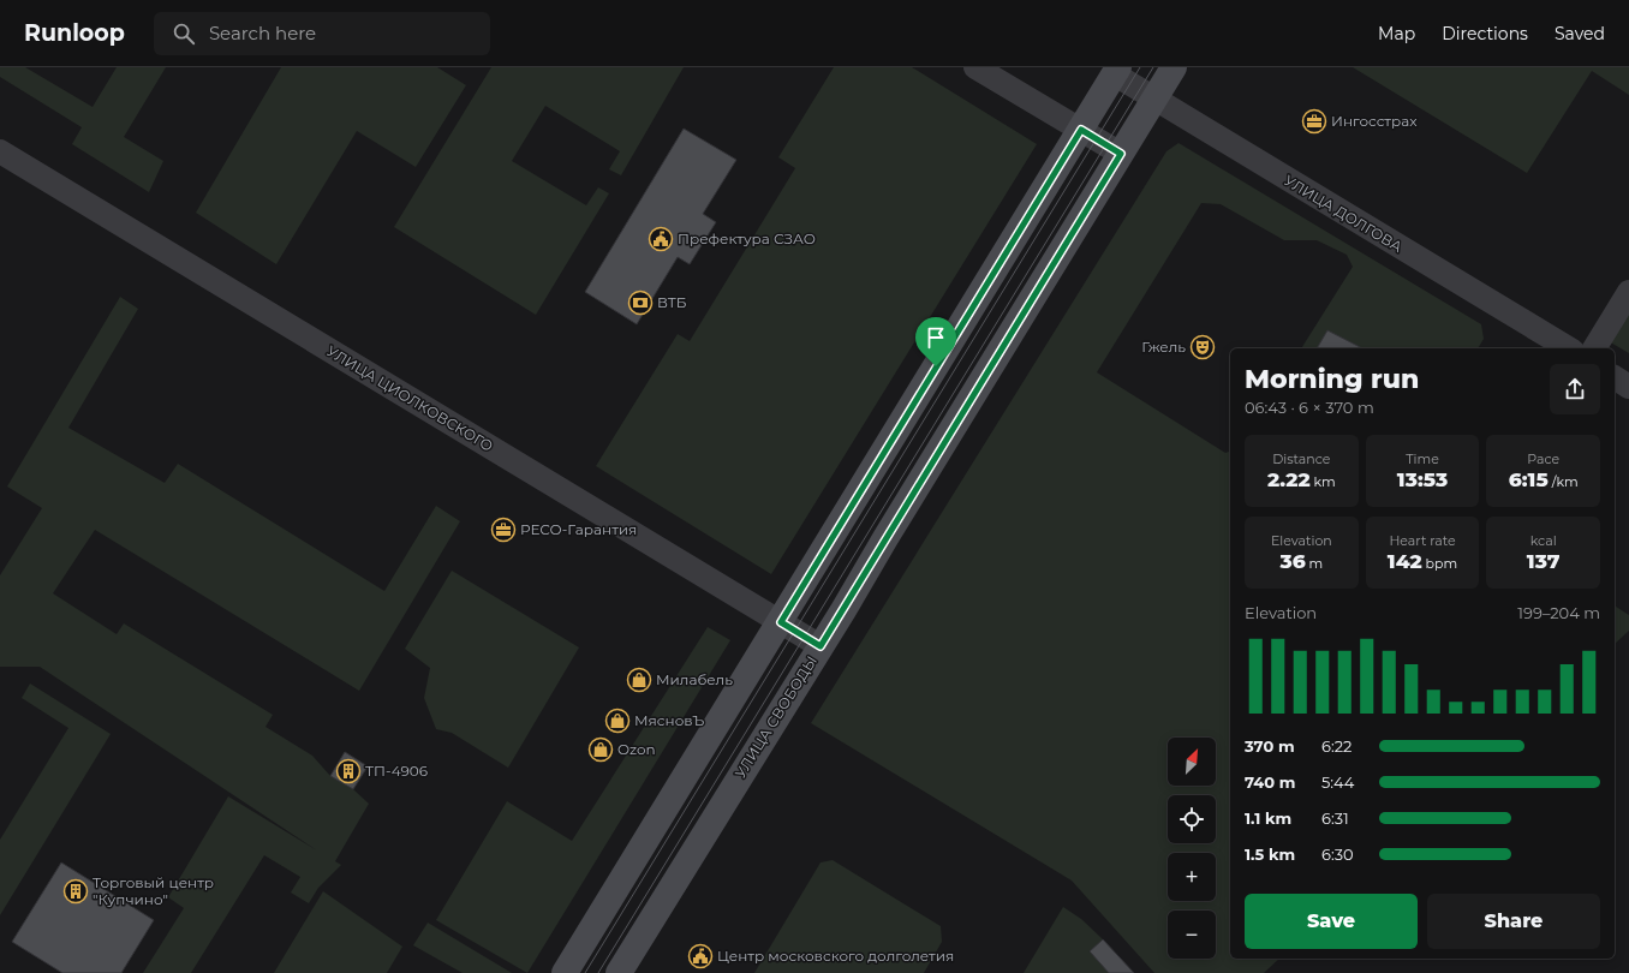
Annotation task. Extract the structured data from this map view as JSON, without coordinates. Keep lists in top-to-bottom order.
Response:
{
  "streets": {
    "main road": ["УЛИЦА СВОБОДЫ"],
    "street": ["УЛИЦА ДОЛГОВА", "УЛИЦА ЦИОЛКОВСКОГО"]
  },
  "crossings": [
    ["УЛИЦА ДОЛГОВА", "УЛИЦА СВОБОДЫ"],
    ["УЛИЦА ЦИОЛКОВСКОГО", "УЛИЦА СВОБОДЫ"]
  ],
  "places": {
    "office": ["Ингосстрах", "РЕСО-Гарантия"],
    "public building": ["Префектура СЗАО", "Центр московского долголетия"],
    "bank": ["ВТБ"],
    "theatre": ["Гжель"],
    "shop": ["Милабель", "МясновЪ", "Ozon"],
    "building": ["ТП-4906", "Торговый центр \"Купчино\""]
  },
  "north": "top right",
  "page": {
    "header": "Runloop",
    "search": "Search here",
    "nav": ["Map", "Directions", "Saved"],
    "heading": ["Morning run", "06:43 · 6 × 370 m"],
    "stats": [
      ["Distance", "2.22 km"],
      ["Time", "13:53"],
      ["Pace", "6:15 /km"],
      ["Elevation", "36 m"],
      ["Heart rate", "142 bpm"],
      ["kcal", "137"]
    ],
    "chart": ["Elevation", "199–204 m"],
    "list": [
      {
        "name": "370 m",
        "note": "6:22"
      },
      {
        "name": "740 m",
        "note": "5:44"
      },
      {
        "name": "1.1 km",
        "note": "6:31"
      },
      {
        "name": "1.5 km",
        "note": "6:30"
      }
    ],
    "map_buttons": ["+", "−"],
    "buttons": ["Save", "Share"]
  }
}
